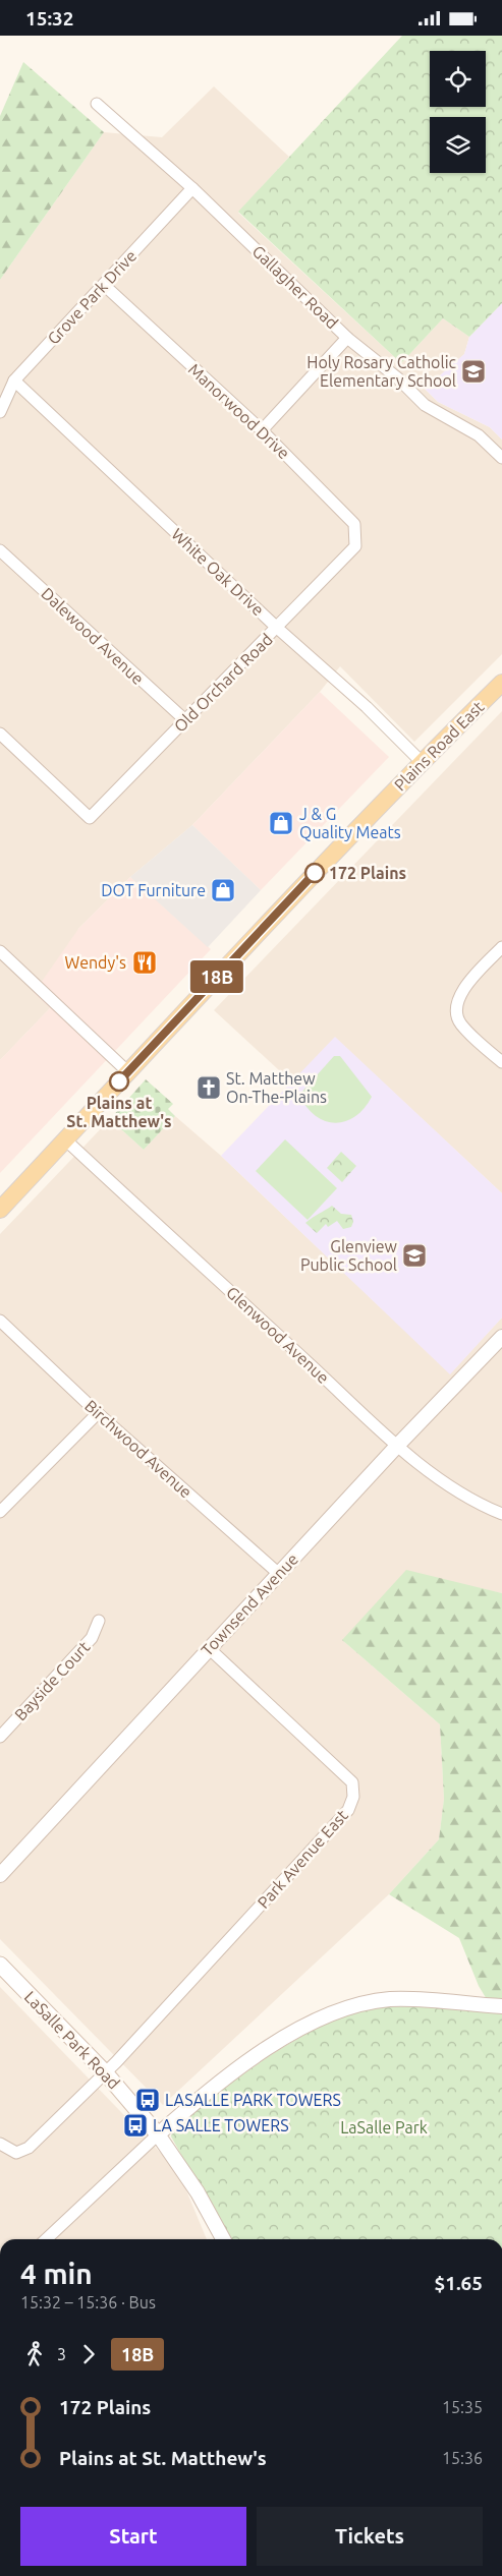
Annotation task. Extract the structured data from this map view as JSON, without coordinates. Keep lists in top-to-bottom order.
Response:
{
  "streets": {
    "main road": ["Plains Road East", "LaSalle Park Road"],
    "street": [
      "Gallagher Road",
      "Grove Park Drive",
      "Manorwood Drive",
      "White Oak Drive",
      "Dalewood Avenue",
      "Old Orchard Road",
      "Glenwood Avenue",
      "Birchwood Avenue",
      "Townsend Avenue",
      "Bayside Court",
      "Park Avenue East"
    ]
  },
  "crossings": [
    ["Gallagher Road", "Grove Park Drive"],
    ["Grove Park Drive", "Manorwood Drive"],
    ["Grove Park Drive", "White Oak Drive"],
    ["Manorwood Drive", "Old Orchard Road"],
    ["White Oak Drive", "Old Orchard Road"],
    ["White Oak Drive", "Plains Road East"],
    ["Dalewood Avenue", "Old Orchard Road"],
    ["Plains Road East", "Glenwood Avenue"],
    ["Glenwood Avenue", "Townsend Avenue"],
    ["Birchwood Avenue", "Townsend Avenue"],
    ["Townsend Avenue", "Park Avenue East"],
    ["Park Avenue East", "LaSalle Park Road"]
  ],
  "parks": ["LaSalle Park"],
  "places": {
    "school or university": ["Holy Rosary Catholic Elementary School", "Glenview Public School"],
    "shop": ["J & G Quality Meats", "DOT Furniture"],
    "other": ["172 Plains", "Plains at St. Matthew's"],
    "restaurant": ["Wendy's"],
    "church": ["St. Matthew On-The-Plains"],
    "bus stop": ["LASALLE PARK TOWERS", "LA SALLE TOWERS"]
  },
  "lines": ["bus line 18B"],
  "page": {
    "status": "15:32",
    "on_map": "18B",
    "heading": ["4 min", "15:32 – 15:36 · Bus", "$1.65"],
    "legs": ["3", "18B"],
    "list": [
      {
        "name": "172 Plains",
        "value": "15:35"
      },
      {
        "name": "Plains at St. Matthew's",
        "value": "15:36"
      }
    ],
    "buttons": ["Start", "Tickets"]
  }
}
